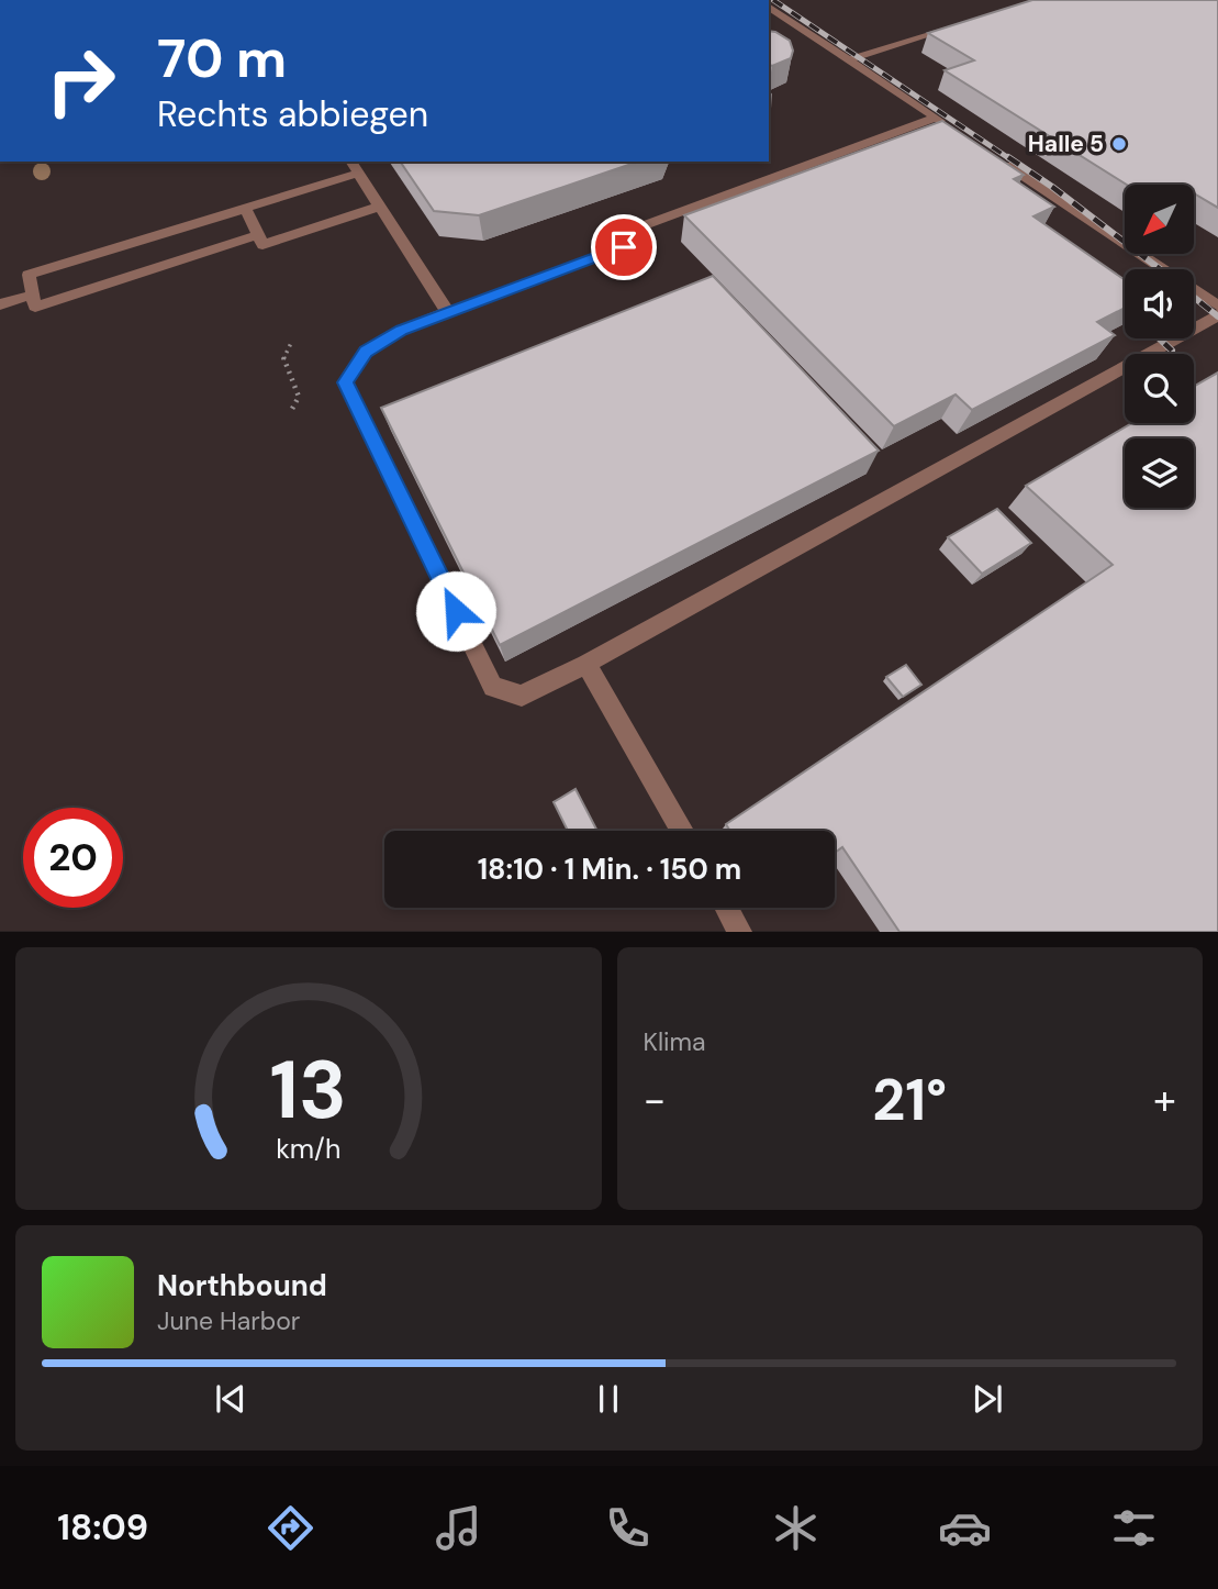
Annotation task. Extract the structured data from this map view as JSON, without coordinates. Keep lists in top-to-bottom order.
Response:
{
  "places": ["Halle 5"],
  "north": "bottom left",
  "page": {
    "turn": ["70 m", "Rechts abbiegen"],
    "limit": "20",
    "trip": "18:10 · 1 Min. · 150 m",
    "tile": "Klima",
    "heat": ["−", "21°", "+"],
    "song": ["Northbound", "June Harbor"],
    "tabs": "18:09",
    "gauge": ["13", "km/h"]
  }
}
